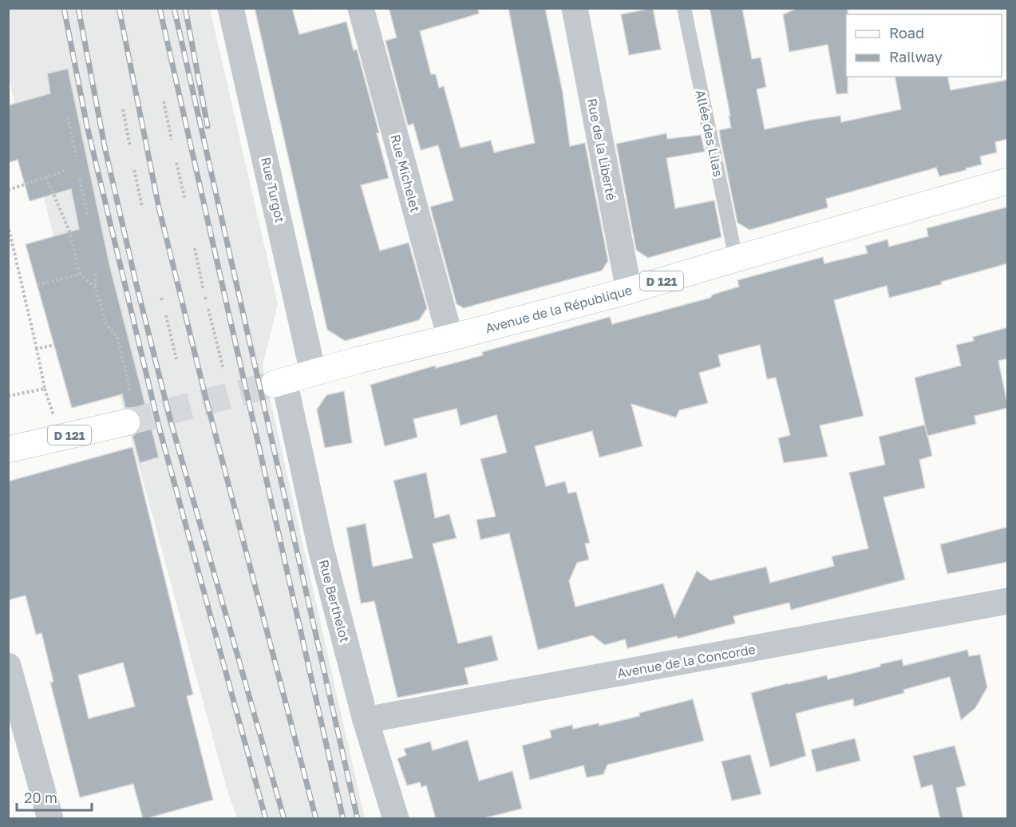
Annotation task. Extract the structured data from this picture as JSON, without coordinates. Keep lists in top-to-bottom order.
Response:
{
  "streets": {
    "main road": ["D 121", "Avenue de la République"],
    "street": [
      "Rue de la Liberté",
      "Rue Michelet",
      "Rue Turgot",
      "Rue Berthelot",
      "Avenue de la Concorde"
    ],
    "lane": ["Allée des Lilas"]
  },
  "crossings": [
    ["Allée des Lilas", "Avenue de la République"],
    ["Rue de la Liberté", "Avenue de la République"],
    ["Rue Michelet", "Avenue de la République"],
    ["Rue Turgot", "Avenue de la République"],
    ["Avenue de la République", "Rue Berthelot"],
    ["Rue Berthelot", "Avenue de la Concorde"]
  ],
  "legend": ["Road", "Railway"],
  "scale_bar": "20 m"
}
